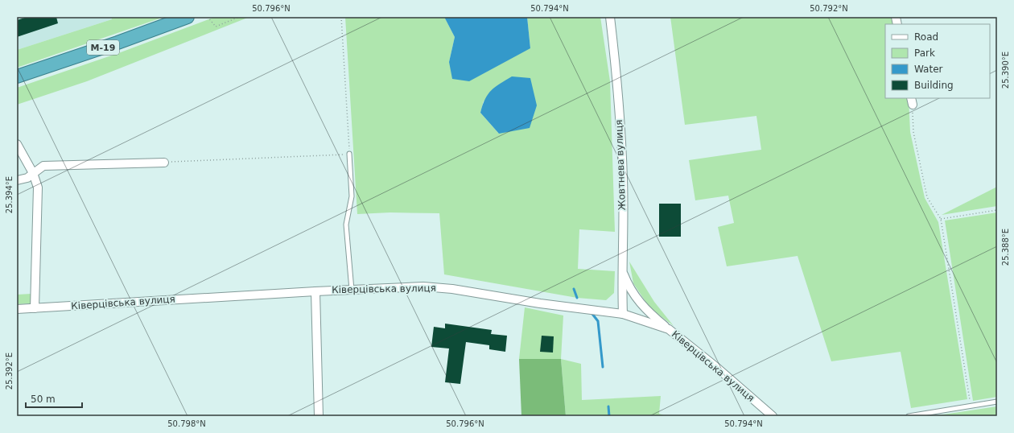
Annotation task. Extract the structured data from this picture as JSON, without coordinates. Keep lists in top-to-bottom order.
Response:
{
  "streets": {
    "highway": ["М-19"],
    "street": ["Жовтнева вулиця", "Ківерцівська вулиця"]
  },
  "crossings": [
    ["Жовтнева вулиця", "Ківерцівська вулиця"]
  ],
  "legend": [
    "Road",
    "Park",
    "Water",
    "Building"
  ],
  "scale_bar": "50 m",
  "coordinates": [
    "50.796°N",
    "50.794°N",
    "50.792°N",
    "25.390°E",
    "25.394°E",
    "25.388°E",
    "25.392°E",
    "50.798°N"
  ]
}
